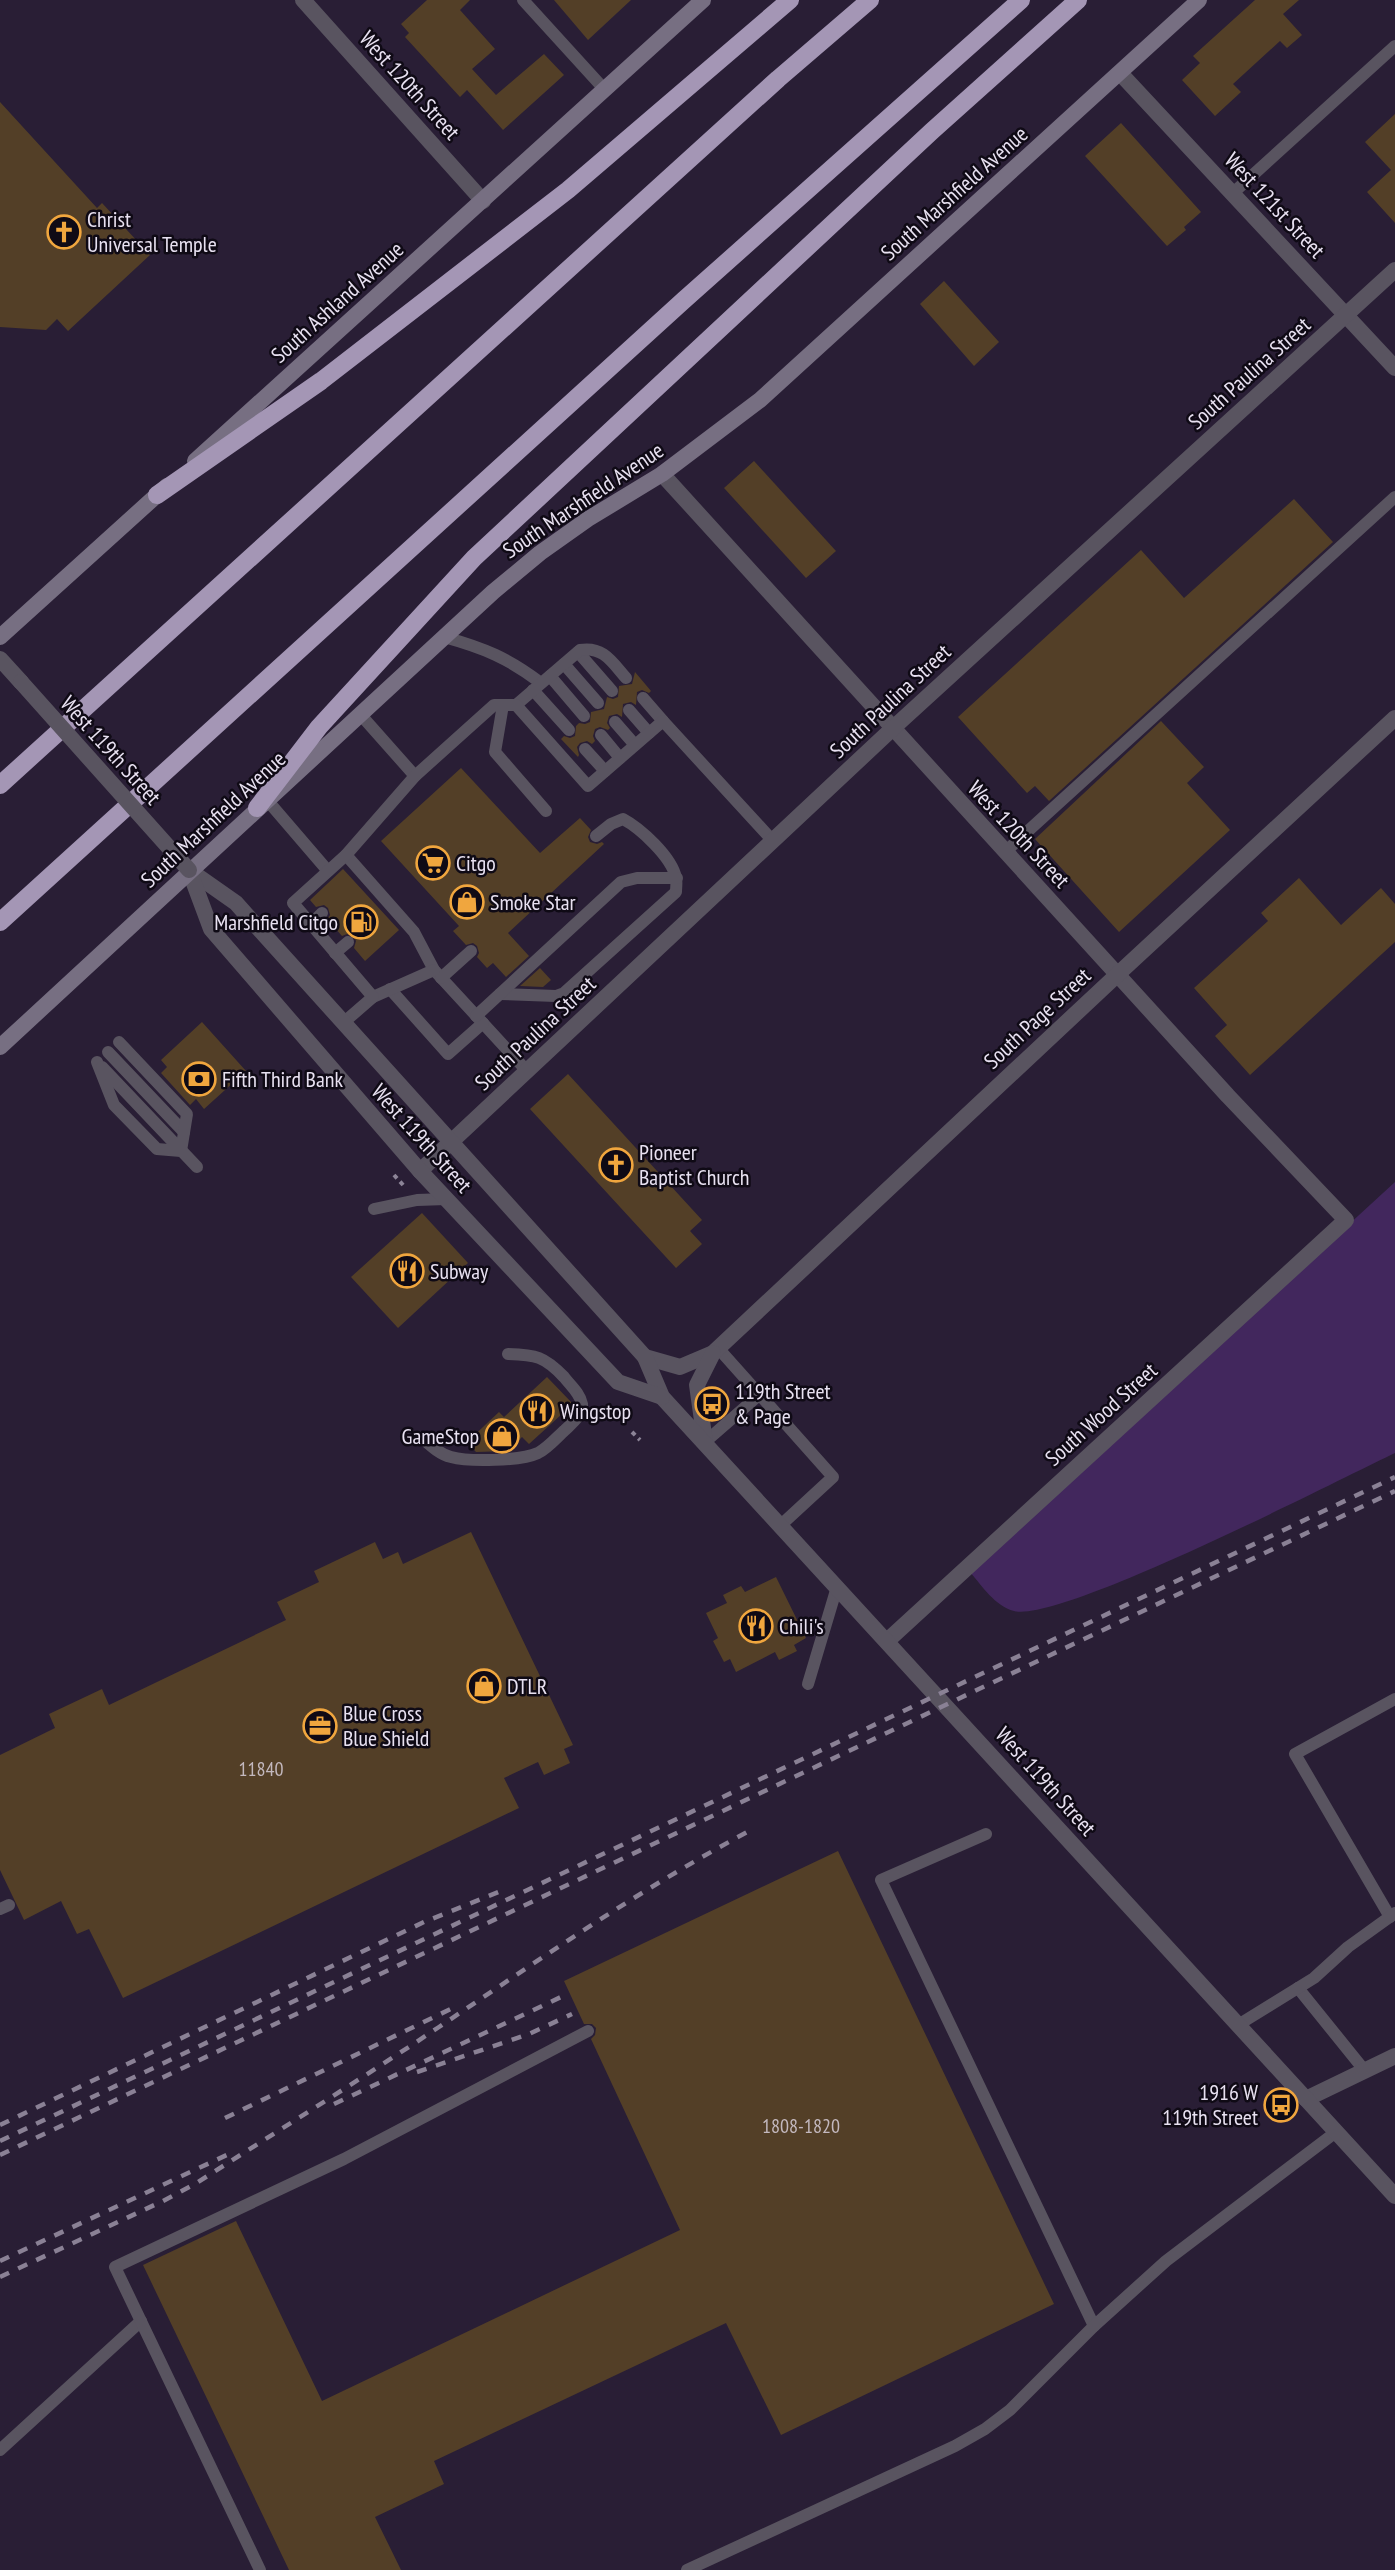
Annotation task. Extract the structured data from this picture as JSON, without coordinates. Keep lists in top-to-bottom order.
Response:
{
  "streets": {
    "main road": ["South Marshfield Avenue", "South Ashland Avenue"],
    "street": [
      "West 120th Street",
      "West 121st Street",
      "South Paulina Street",
      "West 119th Street",
      "South Page Street",
      "South Wood Street"
    ]
  },
  "crossings": [
    ["West 120th Street", "South Marshfield Avenue"],
    ["West 120th Street", "South Ashland Avenue"],
    ["West 120th Street", "South Paulina Street"],
    ["West 120th Street", "South Page Street"],
    ["West 120th Street", "South Wood Street"],
    ["South Marshfield Avenue", "West 121st Street"],
    ["South Marshfield Avenue", "West 119th Street"],
    ["West 121st Street", "South Paulina Street"],
    ["South Paulina Street", "West 119th Street"],
    ["West 119th Street", "South Page Street"],
    ["West 119th Street", "South Wood Street"]
  ],
  "places": {
    "church": ["Christ Universal Temple", "Pioneer Baptist Church"],
    "supermarket": ["Citgo"],
    "shop": ["Smoke Star", "GameStop", "DTLR"],
    "fuel station": ["Marshfield Citgo"],
    "bank": ["Fifth Third Bank"],
    "restaurant": ["Subway", "Wingstop", "Chili's"],
    "bus stop": ["119th Street & Page", "1916 W 119th Street"],
    "office": ["Blue Cross Blue Shield"]
  },
  "house_numbers": ["11840", "1808-1820"]
}
